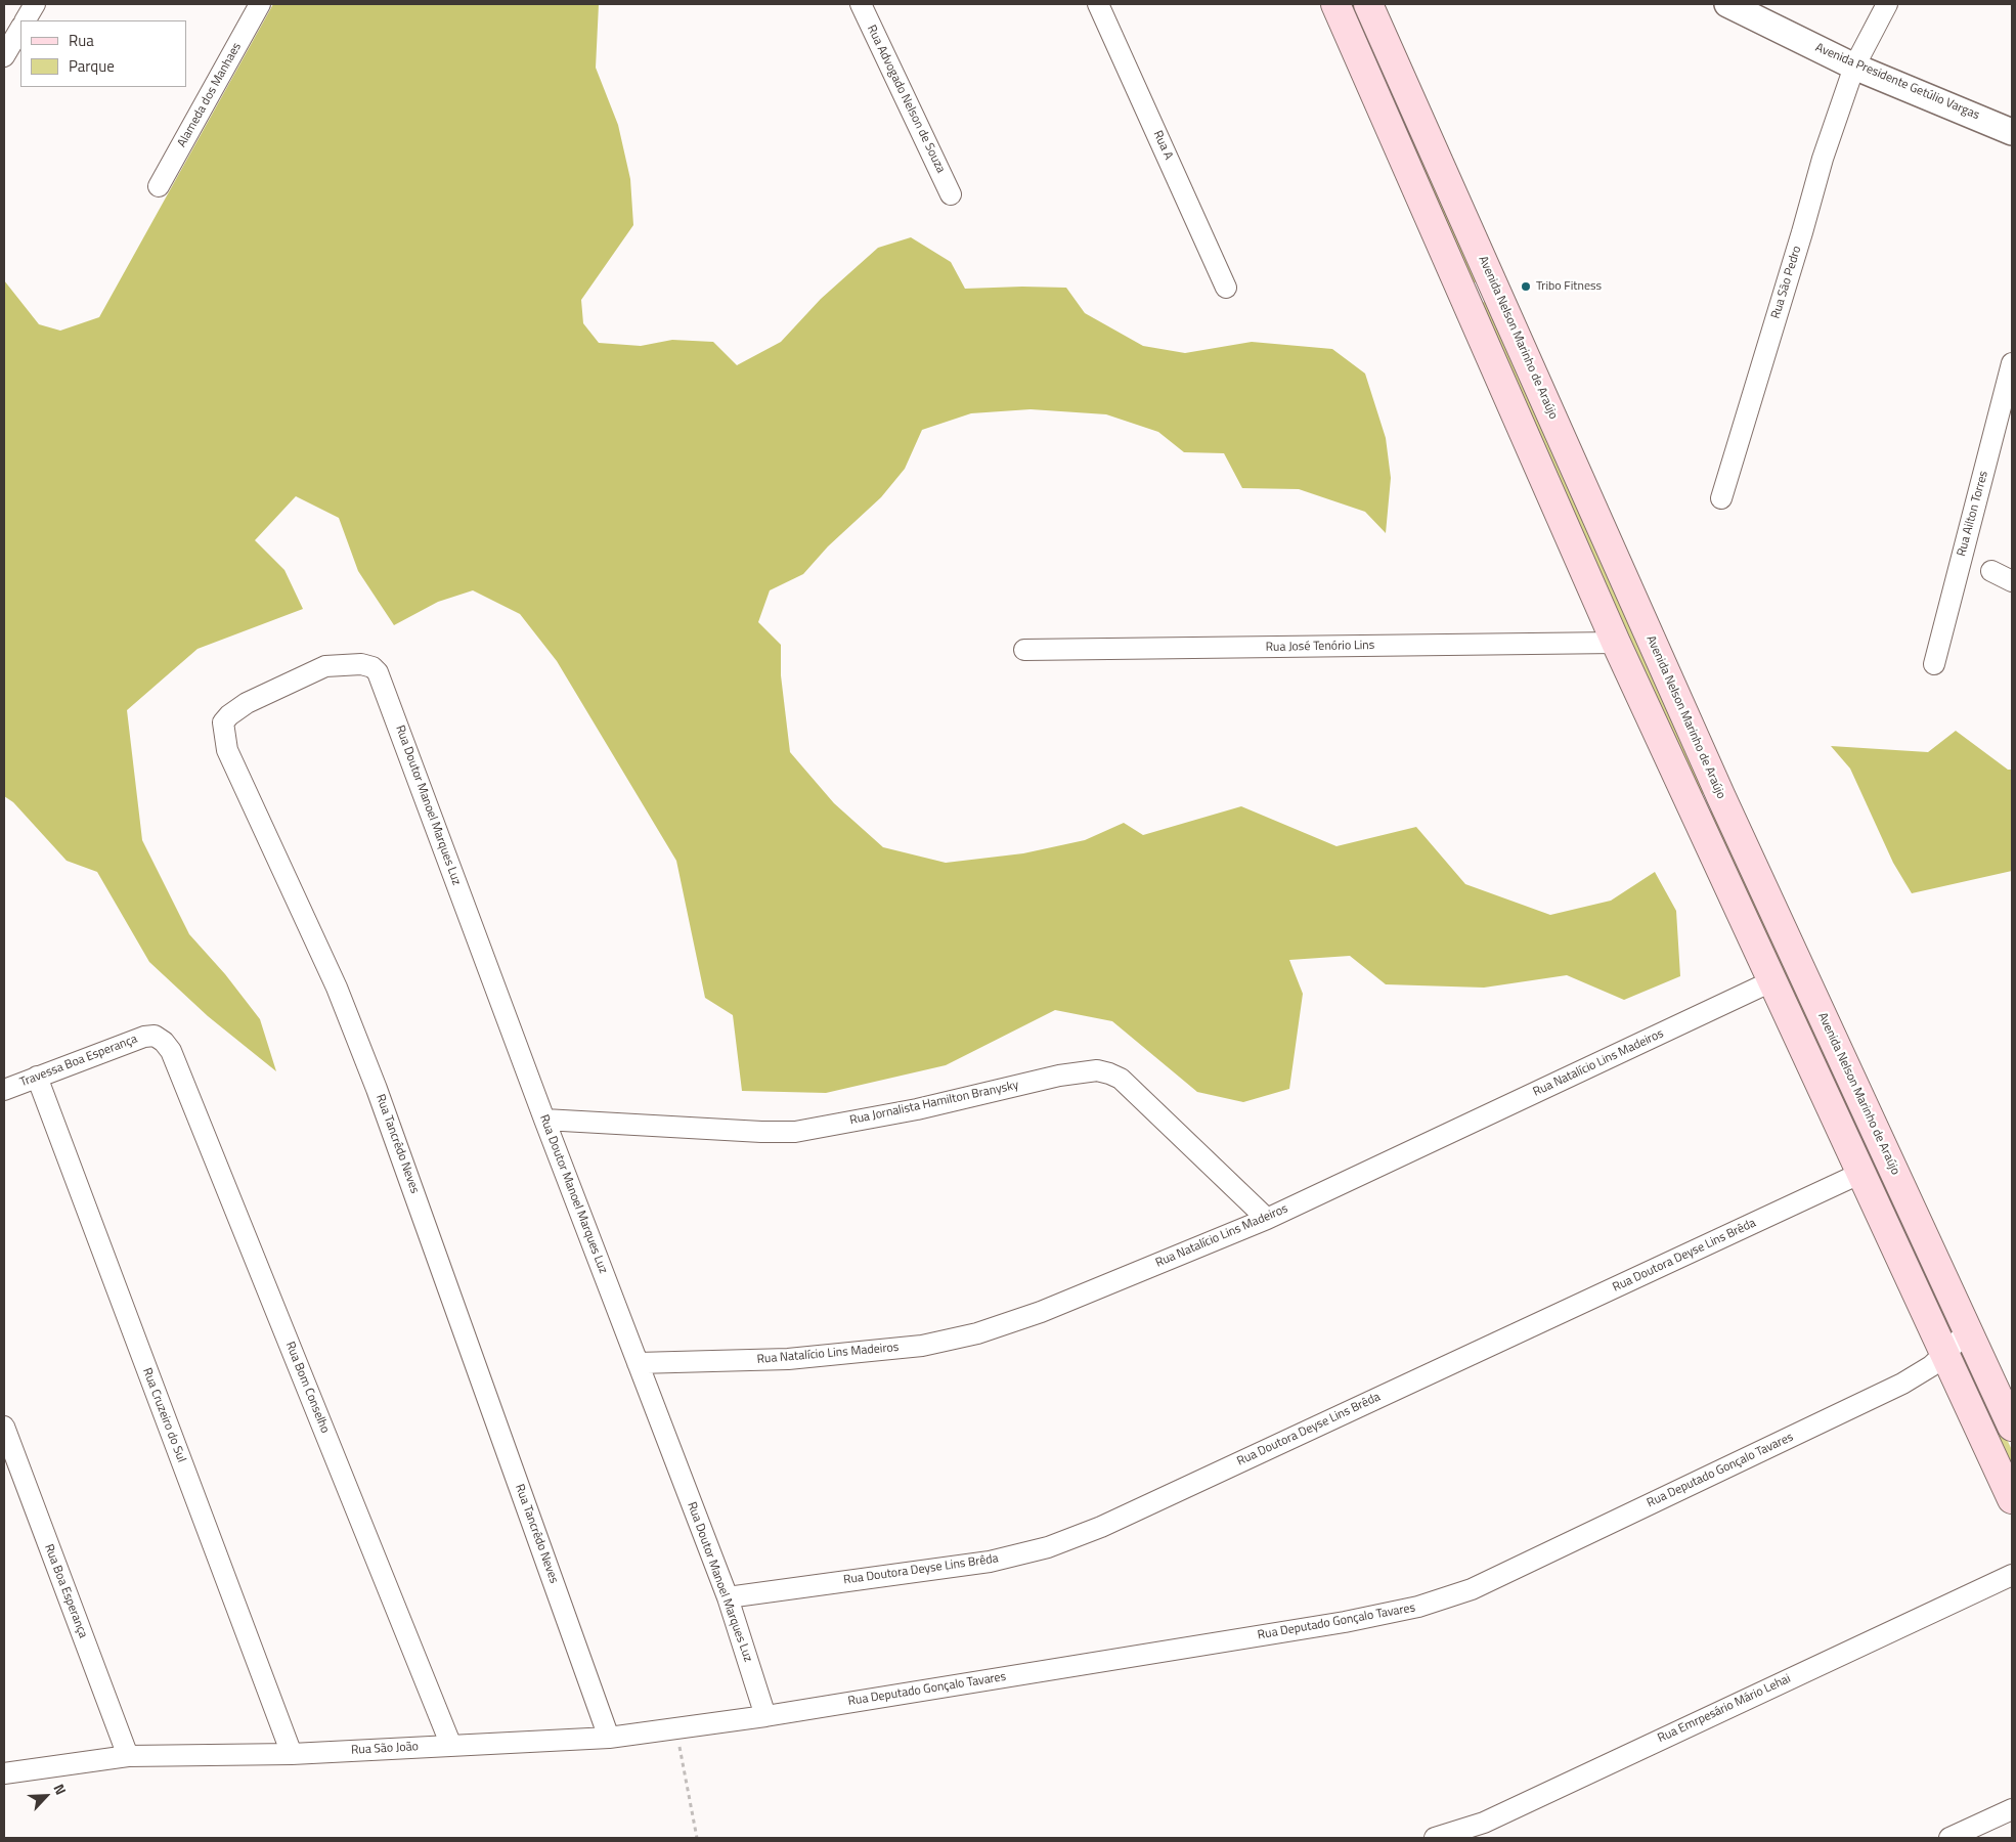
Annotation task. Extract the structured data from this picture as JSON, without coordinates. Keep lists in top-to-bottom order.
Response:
{
  "streets": {
    "main road": ["Avenida Nelson Marinho de Araújo"],
    "street": [
      "Avenida Presidente Getúlio Vargas",
      "Alameda dos Manhaes",
      "Rua Advogado Nelson de Souza",
      "Rua A",
      "Rua São Pedro",
      "Rua Ailton Torres",
      "Rua José Tenório Lins",
      "Rua Doutor Manoel Marques Luz",
      "Travessa Boa Esperança",
      "Rua Natalício Lins Madeiros",
      "Rua Jornalista Hamilton Branysky",
      "Rua Tancrêdo Neves",
      "Rua Doutora Deyse Lins Brêda",
      "Rua Bom Conselho",
      "Rua Cruzeiro do Sul",
      "Rua Deputado Gonçalo Tavares",
      "Rua Boa Esperança",
      "Rua Emrpesário Mário Lehai",
      "Rua São João"
    ]
  },
  "crossings": [
    ["Avenida Presidente Getúlio Vargas", "Rua São Pedro"],
    ["Avenida Nelson Marinho de Araújo", "Rua Deputado Gonçalo Tavares"],
    ["Rua Doutor Manoel Marques Luz", "Rua Natalício Lins Madeiros"],
    ["Rua Doutor Manoel Marques Luz", "Rua Jornalista Hamilton Branysky"],
    ["Rua Doutor Manoel Marques Luz", "Rua Tancrêdo Neves"],
    ["Rua Doutor Manoel Marques Luz", "Rua Doutora Deyse Lins Brêda"],
    ["Rua Doutor Manoel Marques Luz", "Rua Deputado Gonçalo Tavares"],
    ["Rua Doutor Manoel Marques Luz", "Rua São João"],
    ["Travessa Boa Esperança", "Rua Bom Conselho"],
    ["Travessa Boa Esperança", "Rua Cruzeiro do Sul"],
    ["Rua Natalício Lins Madeiros", "Rua Jornalista Hamilton Branysky"],
    ["Rua Tancrêdo Neves", "Rua São João"],
    ["Rua Bom Conselho", "Rua São João"],
    ["Rua Cruzeiro do Sul", "Rua São João"],
    ["Rua Deputado Gonçalo Tavares", "Rua São João"],
    ["Rua Boa Esperança", "Rua São João"]
  ],
  "places": ["Tribo Fitness"],
  "legend": ["Rua", "Parque"],
  "north": "top right"
}
